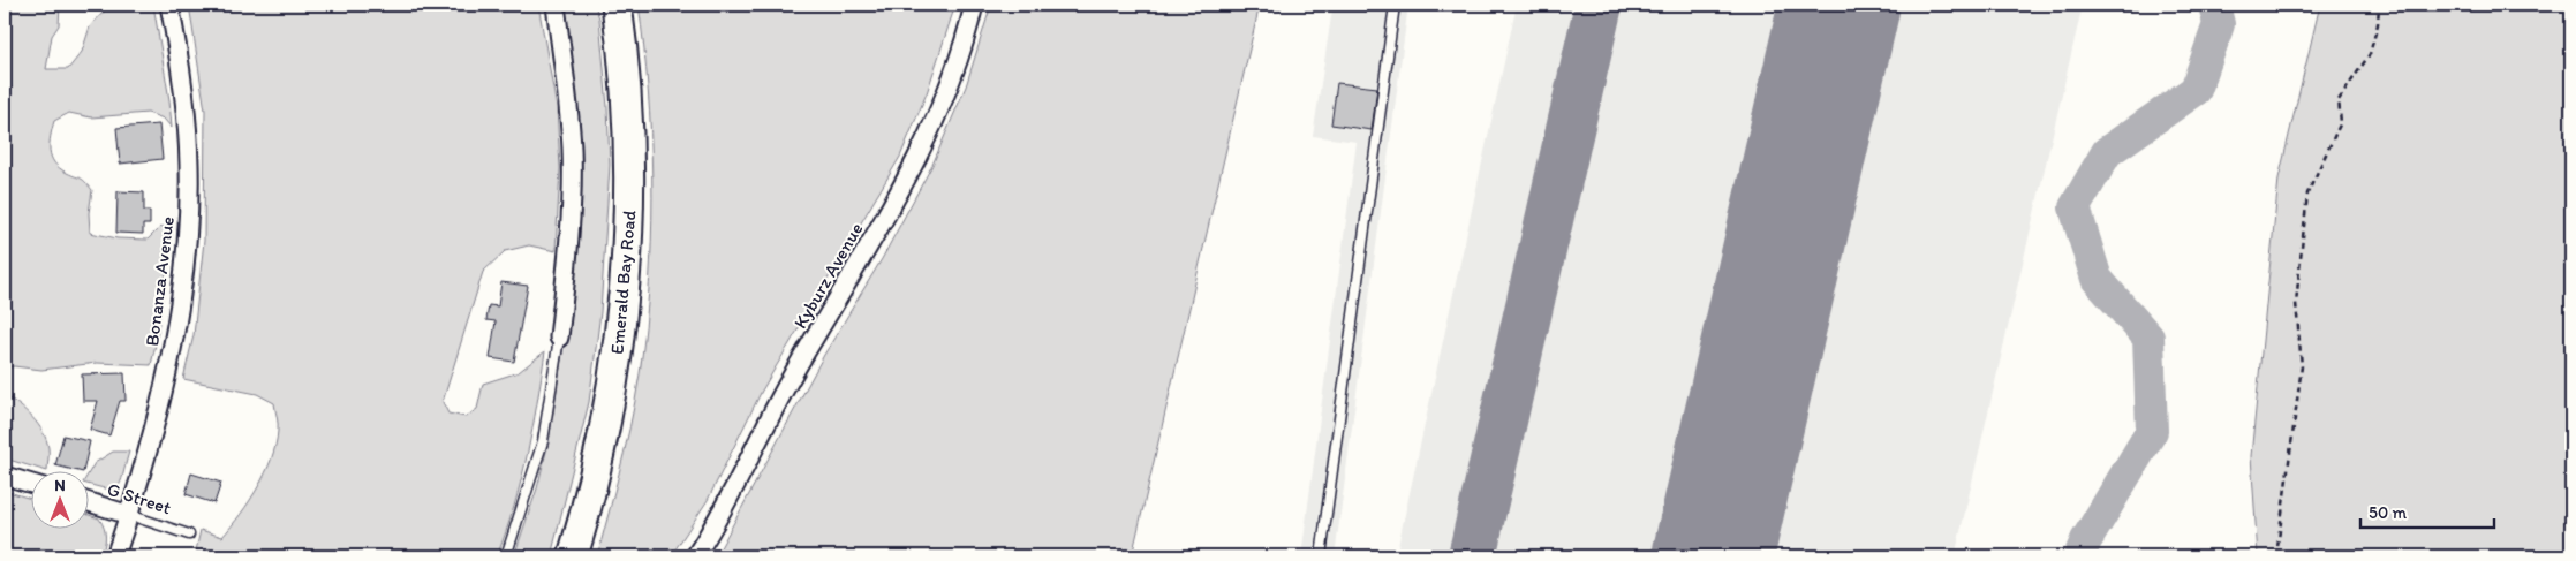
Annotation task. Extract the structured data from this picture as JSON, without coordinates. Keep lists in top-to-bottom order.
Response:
{
  "streets": {
    "highway": ["Emerald Bay Road"],
    "street": ["Kyburz Avenue", "Bonanza Avenue", "G Street"]
  },
  "crossings": [
    ["Bonanza Avenue", "G Street"]
  ],
  "scale_bar": "50 m",
  "north": "top"
}
